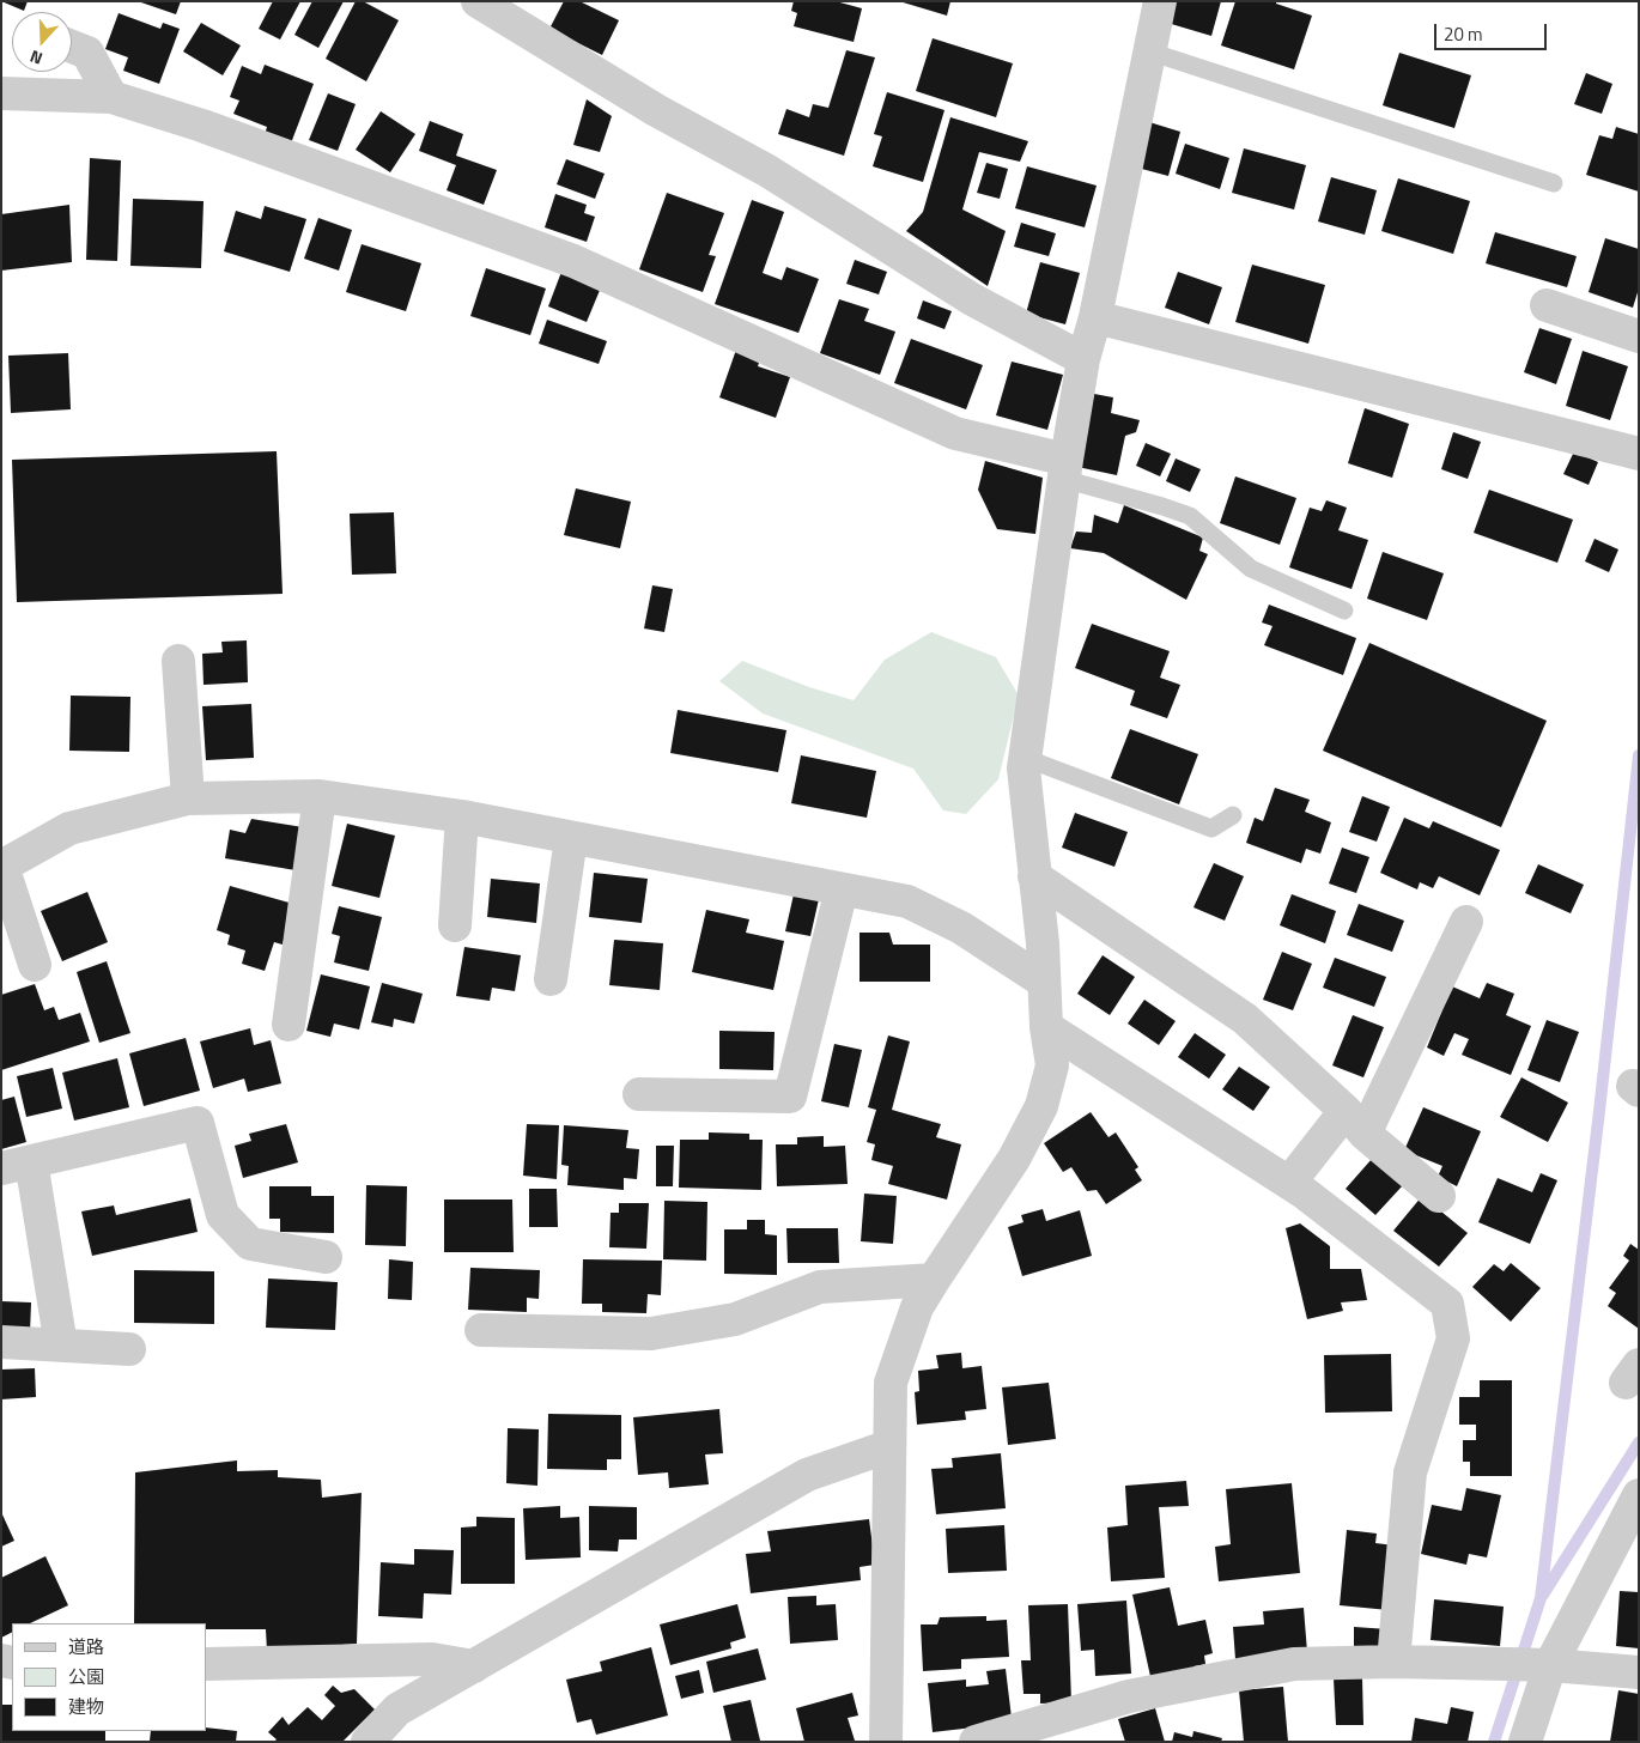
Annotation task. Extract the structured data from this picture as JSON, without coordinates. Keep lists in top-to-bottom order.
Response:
{
  "legend": ["道路", "公園", "建物"],
  "scale_bar": "20 m",
  "north": "bottom"
}
